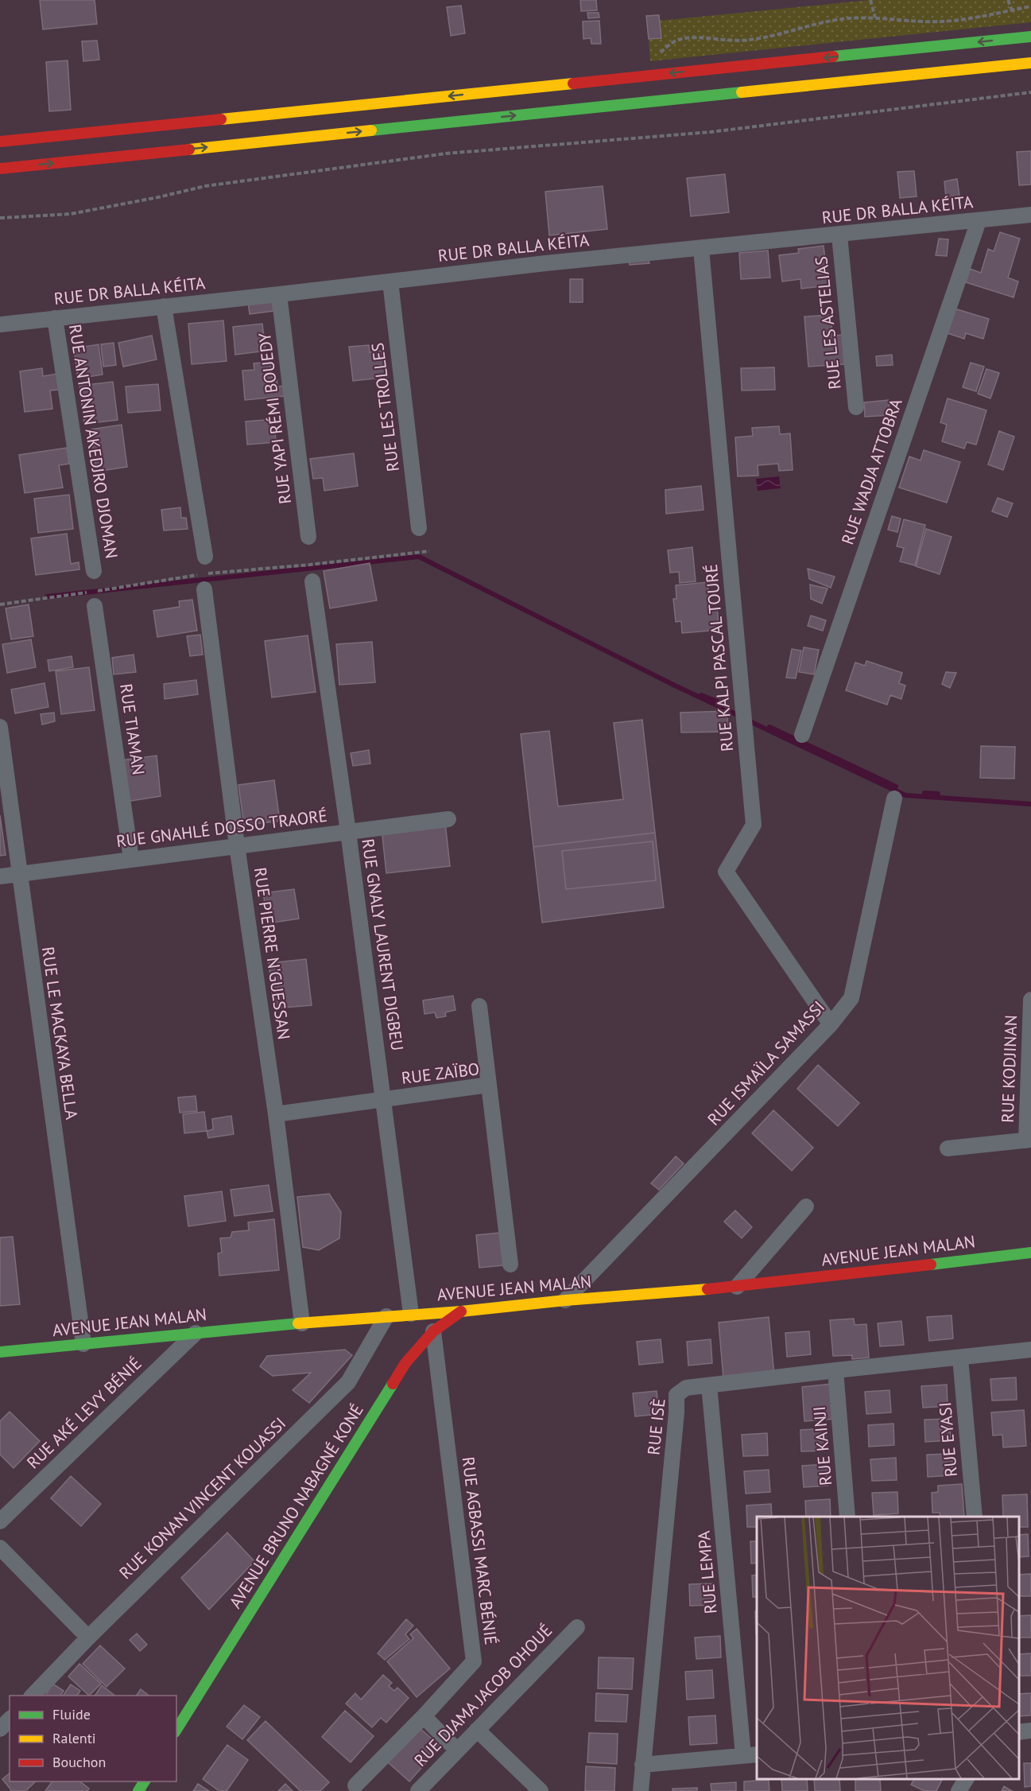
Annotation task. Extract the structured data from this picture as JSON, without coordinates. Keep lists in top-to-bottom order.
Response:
{
  "streets": {
    "main road": ["AVENUE JEAN MALAN", "AVENUE BRUNO NABAGNÉ KONÉ"],
    "street": [
      "RUE DR BALLA KÉITA",
      "RUE LES ASTELIAS",
      "RUE LES TROLLES",
      "RUE YAPI RÉMI BOUEDY",
      "RUE ANTONIN AKEDJRO DJOMAN",
      "RUE WADJA ATTOBRA",
      "RUE KALPI PASCAL TOURÉ",
      "RUE TIAMAN",
      "RUE GNAHLÉ DOSSO TRAORÉ",
      "RUE GNALY LAURENT DIGBEU",
      "RUE PIERRE N'GUESSAN",
      "RUE LE MACKAYA BELLA",
      "RUE ISMAÏLA SAMASSI",
      "RUE KODJINAN",
      "RUE ZAÏBO",
      "RUE AKÉ LEVY BÉNIÉ",
      "RUE ISÈ",
      "RUE EYASI",
      "RUE KAINJI",
      "RUE KONAN VINCENT KOUASSI",
      "RUE AGBASSI MARC BÉNIÉ",
      "RUE LEMPA",
      "RUE DJAMA JACOB OHOUÉ"
    ]
  },
  "crossings": [
    ["RUE DR BALLA KÉITA", "RUE LES ASTELIAS"],
    ["RUE DR BALLA KÉITA", "RUE LES TROLLES"],
    ["RUE DR BALLA KÉITA", "RUE YAPI RÉMI BOUEDY"],
    ["RUE DR BALLA KÉITA", "RUE ANTONIN AKEDJRO DJOMAN"],
    ["RUE DR BALLA KÉITA", "RUE WADJA ATTOBRA"],
    ["RUE DR BALLA KÉITA", "RUE KALPI PASCAL TOURÉ"],
    ["RUE KALPI PASCAL TOURÉ", "RUE ISMAÏLA SAMASSI"],
    ["RUE TIAMAN", "RUE GNAHLÉ DOSSO TRAORÉ"],
    ["RUE GNAHLÉ DOSSO TRAORÉ", "RUE GNALY LAURENT DIGBEU"],
    ["RUE GNAHLÉ DOSSO TRAORÉ", "RUE PIERRE N'GUESSAN"],
    ["RUE GNAHLÉ DOSSO TRAORÉ", "RUE LE MACKAYA BELLA"],
    ["RUE GNALY LAURENT DIGBEU", "RUE ZAÏBO"],
    ["RUE GNALY LAURENT DIGBEU", "AVENUE JEAN MALAN"],
    ["RUE PIERRE N'GUESSAN", "RUE ZAÏBO"],
    ["RUE PIERRE N'GUESSAN", "AVENUE JEAN MALAN"],
    ["RUE LE MACKAYA BELLA", "AVENUE JEAN MALAN"],
    ["RUE ISMAÏLA SAMASSI", "AVENUE JEAN MALAN"],
    ["AVENUE JEAN MALAN", "RUE AKÉ LEVY BÉNIÉ"],
    ["AVENUE JEAN MALAN", "RUE KONAN VINCENT KOUASSI"],
    ["AVENUE JEAN MALAN", "AVENUE BRUNO NABAGNÉ KONÉ"],
    ["RUE ISÈ", "RUE EYASI"],
    ["RUE ISÈ", "RUE KAINJI"],
    ["RUE ISÈ", "RUE LEMPA"],
    ["AVENUE BRUNO NABAGNÉ KONÉ", "RUE AGBASSI MARC BÉNIÉ"]
  ],
  "legend": ["Fluide", "Ralenti", "Bouchon"]
}
